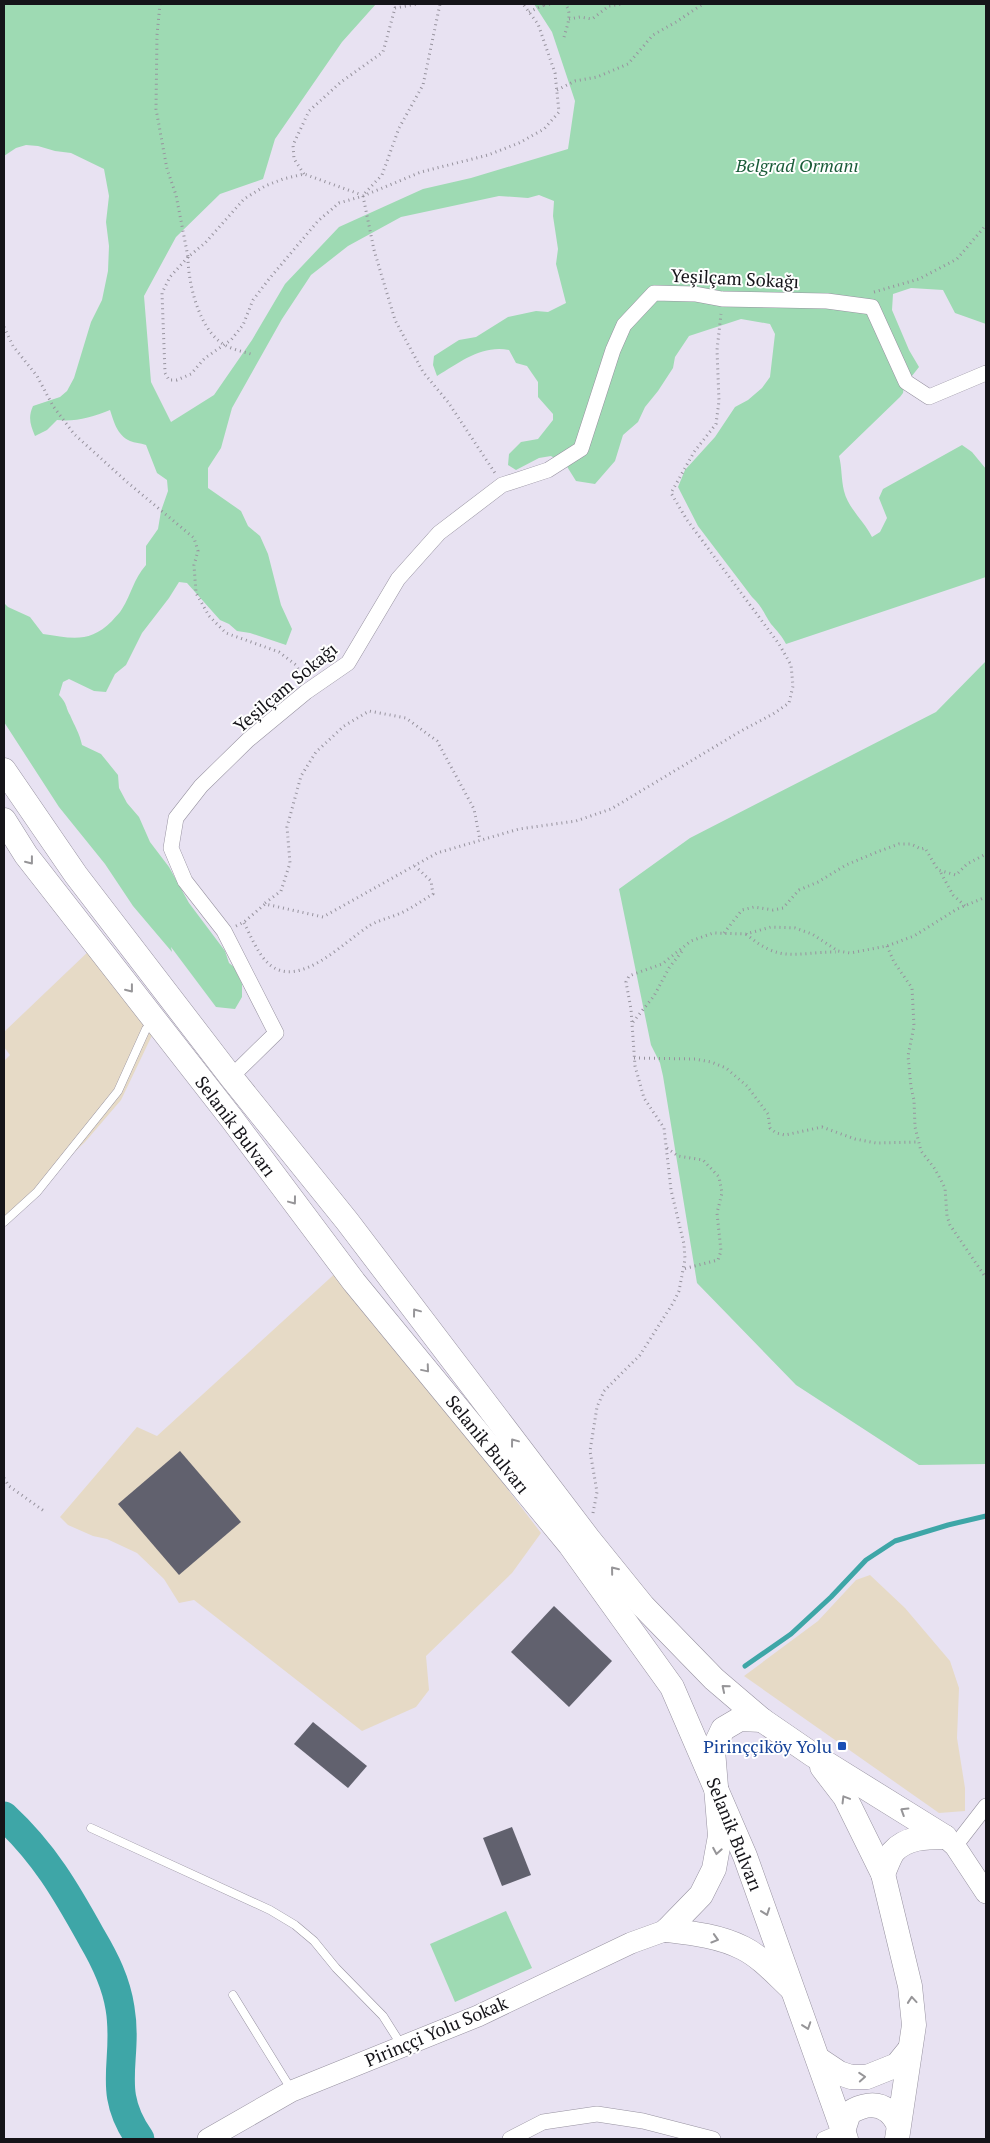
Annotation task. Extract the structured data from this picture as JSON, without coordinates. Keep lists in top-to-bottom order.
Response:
{
  "streets": {
    "main road": ["Selanik Bulvarı", "Pirinççi Yolu Sokak"],
    "street": ["Yeşilçam Sokağı"]
  },
  "crossings": [
    ["Yeşilçam Sokağı", "Selanik Bulvarı"]
  ],
  "parks": ["Belgrad Ormanı"],
  "places": {
    "transit": ["Pirinççiköy Yolu"]
  }
}
